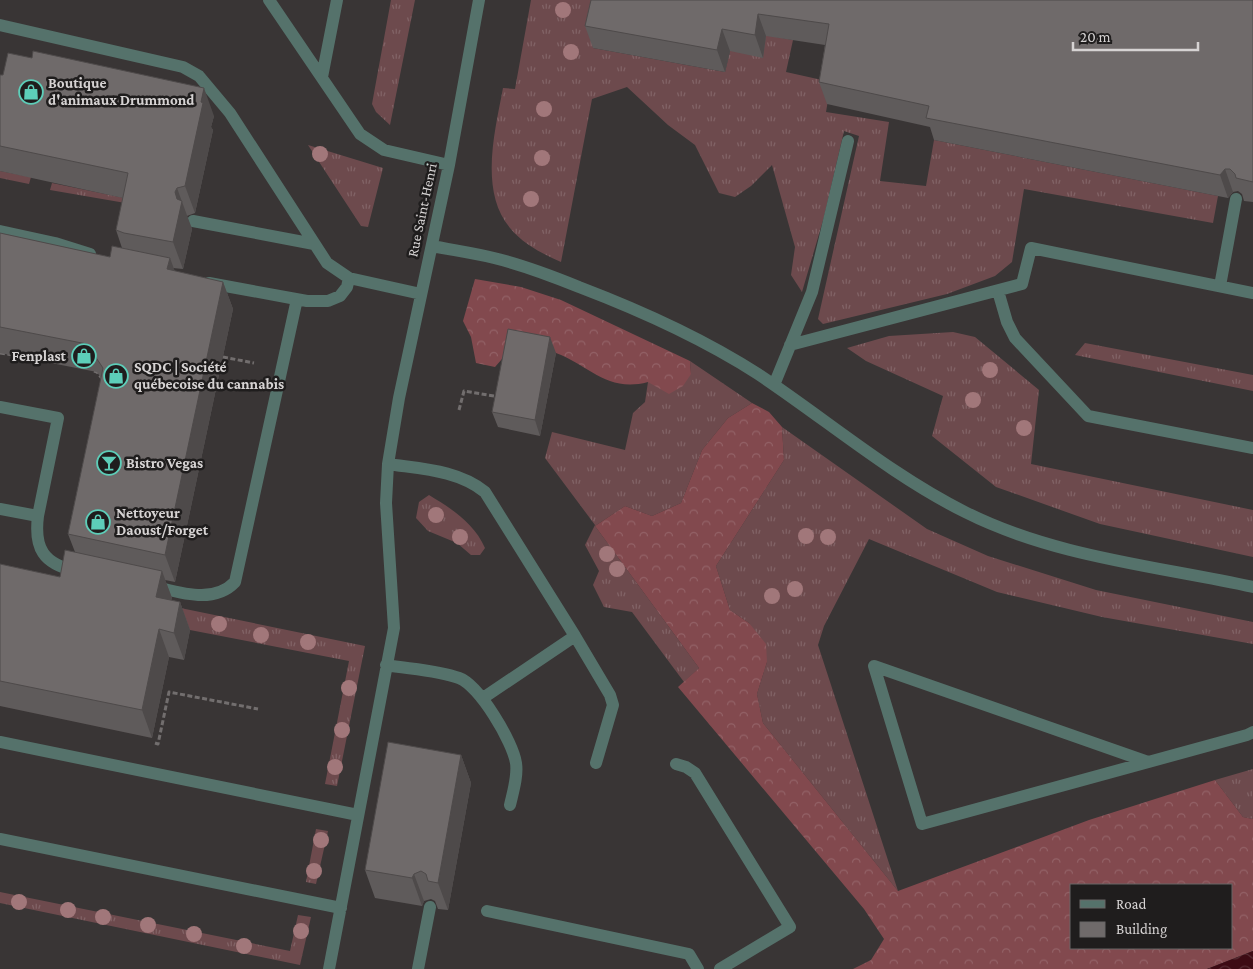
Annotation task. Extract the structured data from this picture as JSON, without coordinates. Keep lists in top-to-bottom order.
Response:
{
  "streets": {
    "street": ["Rue Saint-Henri"]
  },
  "places": {
    "shop": [
      "Boutique d'animaux Drummond",
      "Fenplast",
      "SQDC | Société québecoise du cannabis",
      "Nettoyeur Daoust/Forget"
    ],
    "bar": ["Bistro Vegas"]
  },
  "legend": ["Road", "Building"],
  "scale_bar": "20 m"
}
